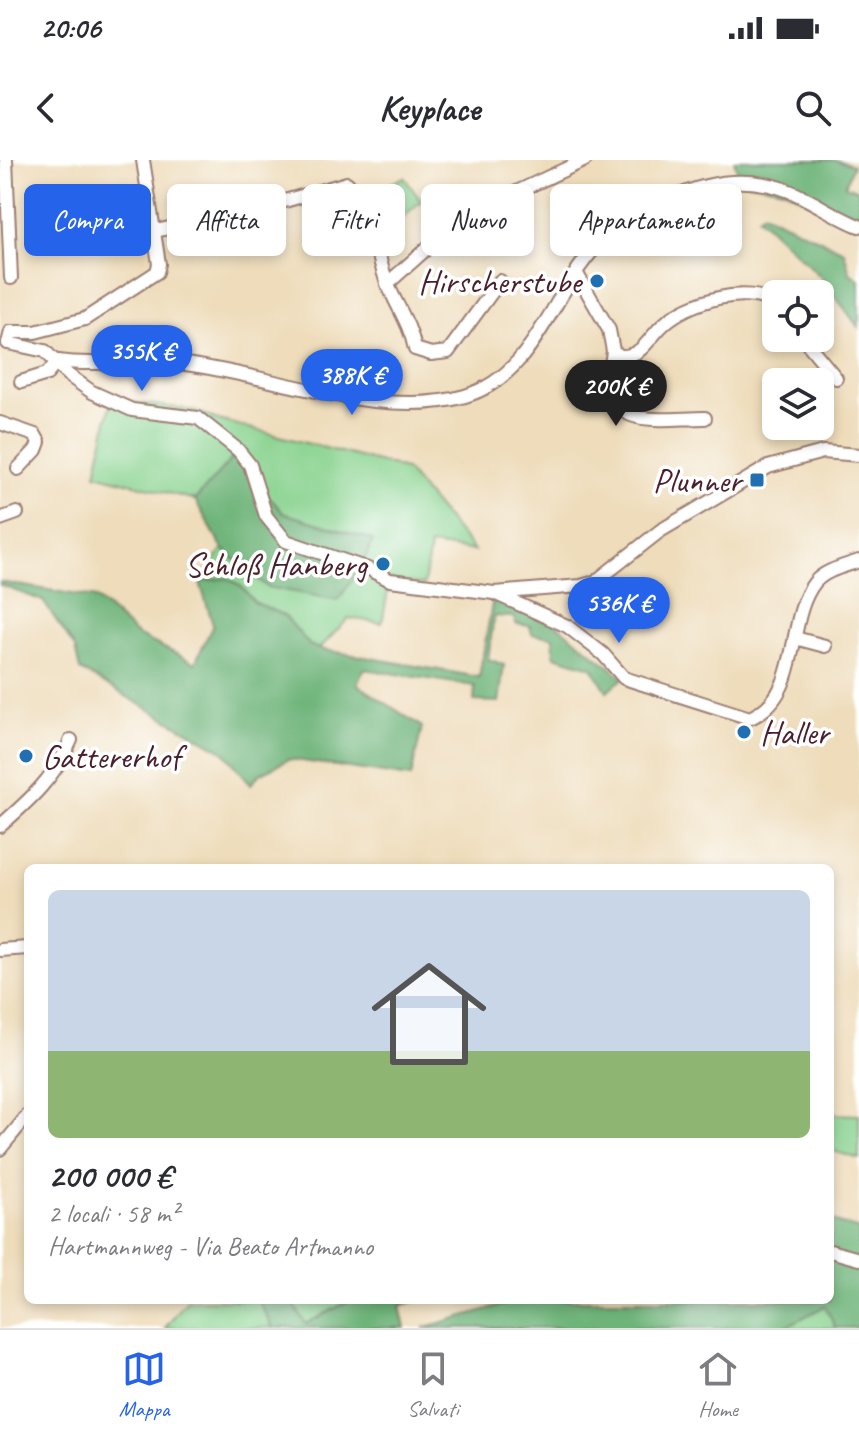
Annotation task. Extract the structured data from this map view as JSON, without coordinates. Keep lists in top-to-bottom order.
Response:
{
  "places": {
    "other": [
      "Hirscherstube",
      "Schloß Hanberg",
      "Haller",
      "Gattererhof"
    ],
    "transit": ["Plunner"]
  },
  "page": {
    "status": "20:06",
    "header": "Keyplace",
    "chip": [
      "Compra",
      "Affitta",
      "Filtri",
      "Nuovo",
      "Appartamento"
    ],
    "price": [
      "355K €",
      "388K €",
      "200K €",
      "536K €"
    ],
    "list": [
      {
        "name": "200 000 €",
        "note": "2 locali · 58 m² · Hartmannweg - Via Beato Artmanno"
      }
    ],
    "tabs": ["Mappa", "Salvati", "Home"]
  }
}
